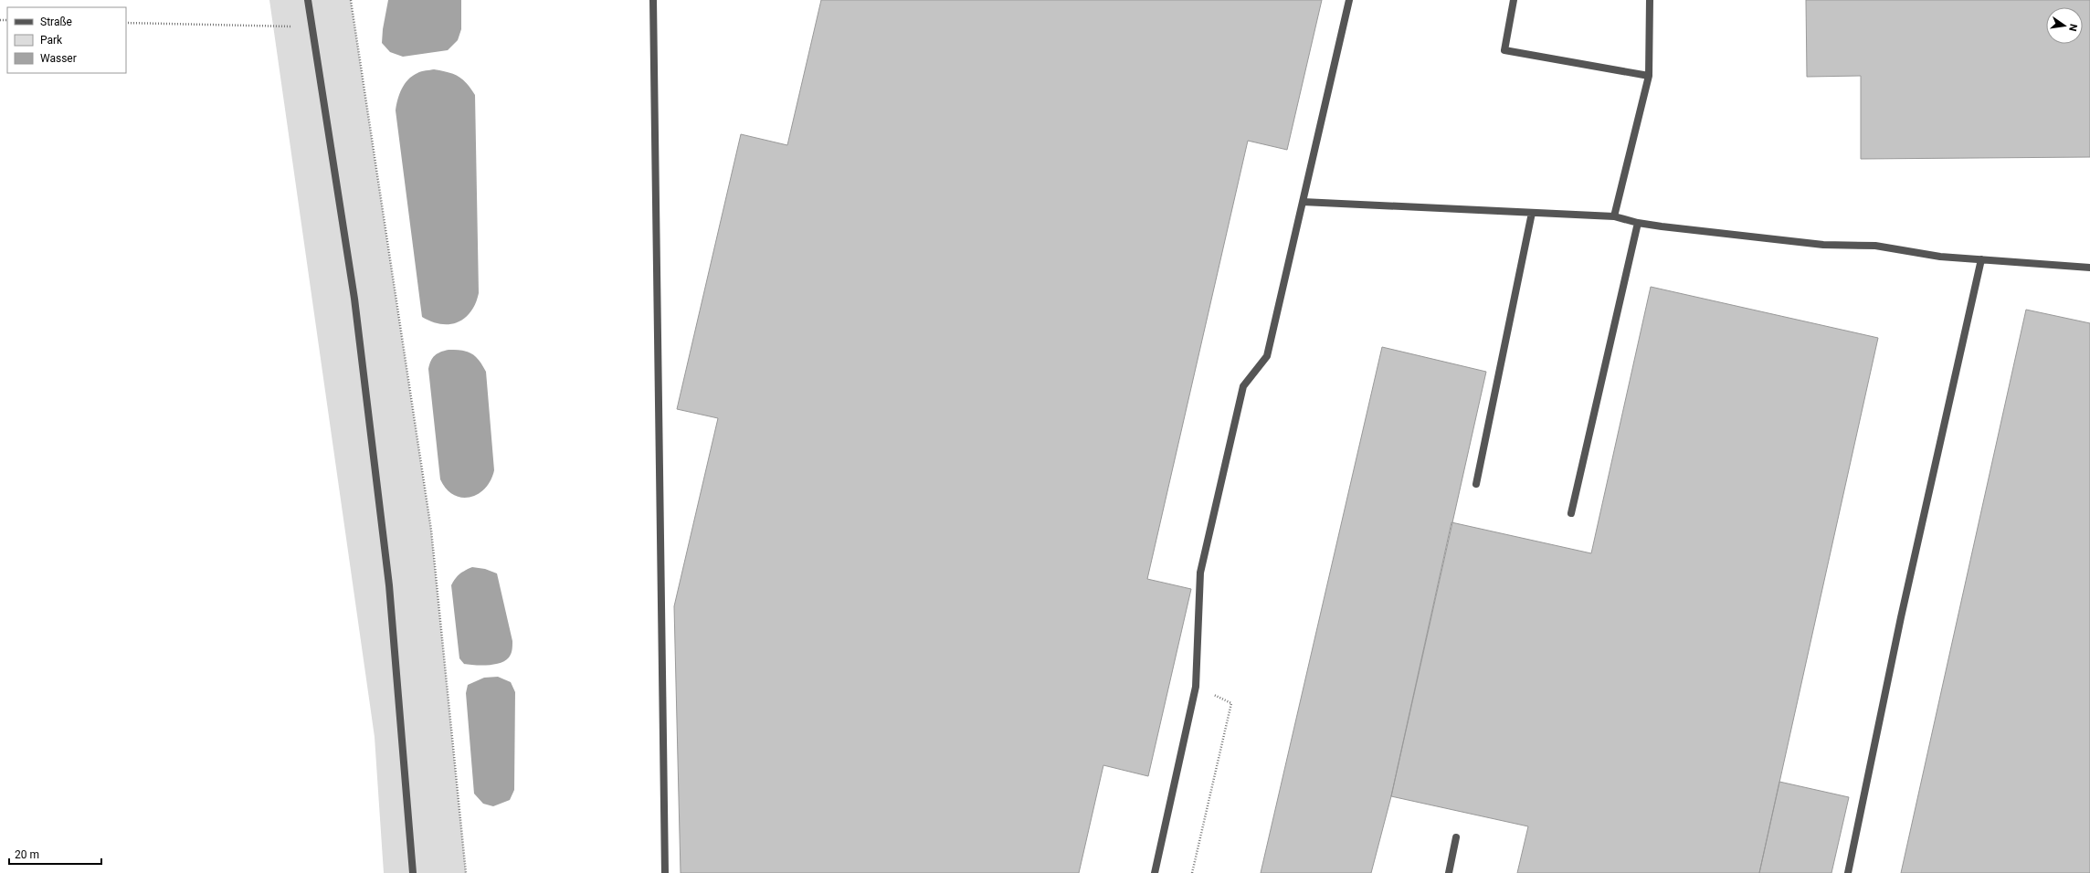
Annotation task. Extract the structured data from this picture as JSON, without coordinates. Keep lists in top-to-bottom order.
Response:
{
  "legend": ["Straße", "Park", "Wasser"],
  "scale_bar": "20 m",
  "north": "right"
}
